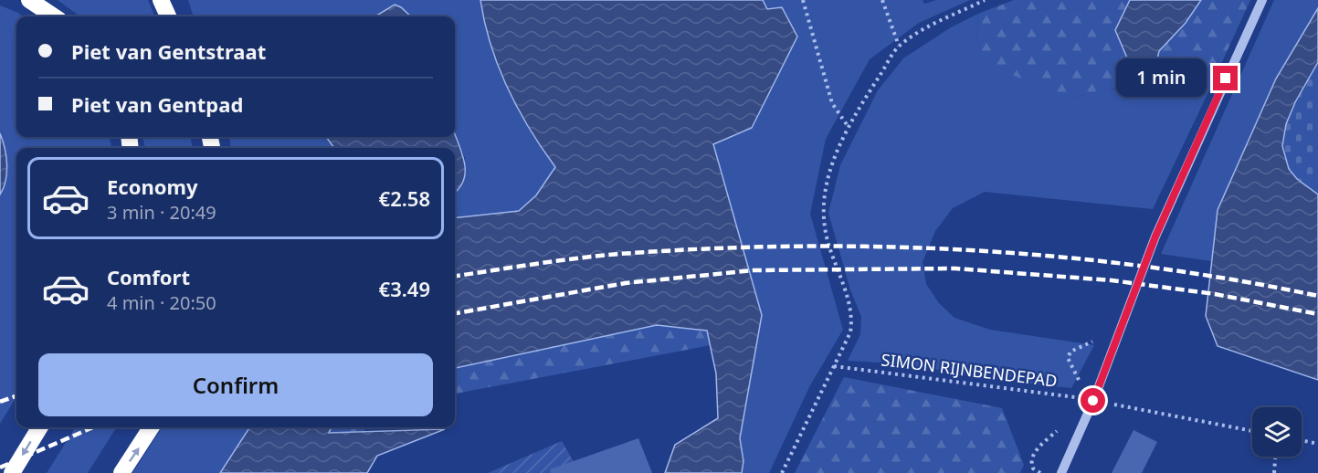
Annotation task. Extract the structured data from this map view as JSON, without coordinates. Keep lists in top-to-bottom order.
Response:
{
  "streets": {
    "path": ["SIMON RIJNBENDEPAD"]
  },
  "page": {
    "banner": ["Piet van Gentstraat", "Piet van Gentpad"],
    "bubble": "1 min",
    "list": [
      {
        "name": "Economy",
        "note": "3 min · 20:49",
        "value": "€2.58"
      },
      {
        "name": "Comfort",
        "note": "4 min · 20:50",
        "value": "€3.49"
      }
    ],
    "buttons": "Confirm"
  }
}
